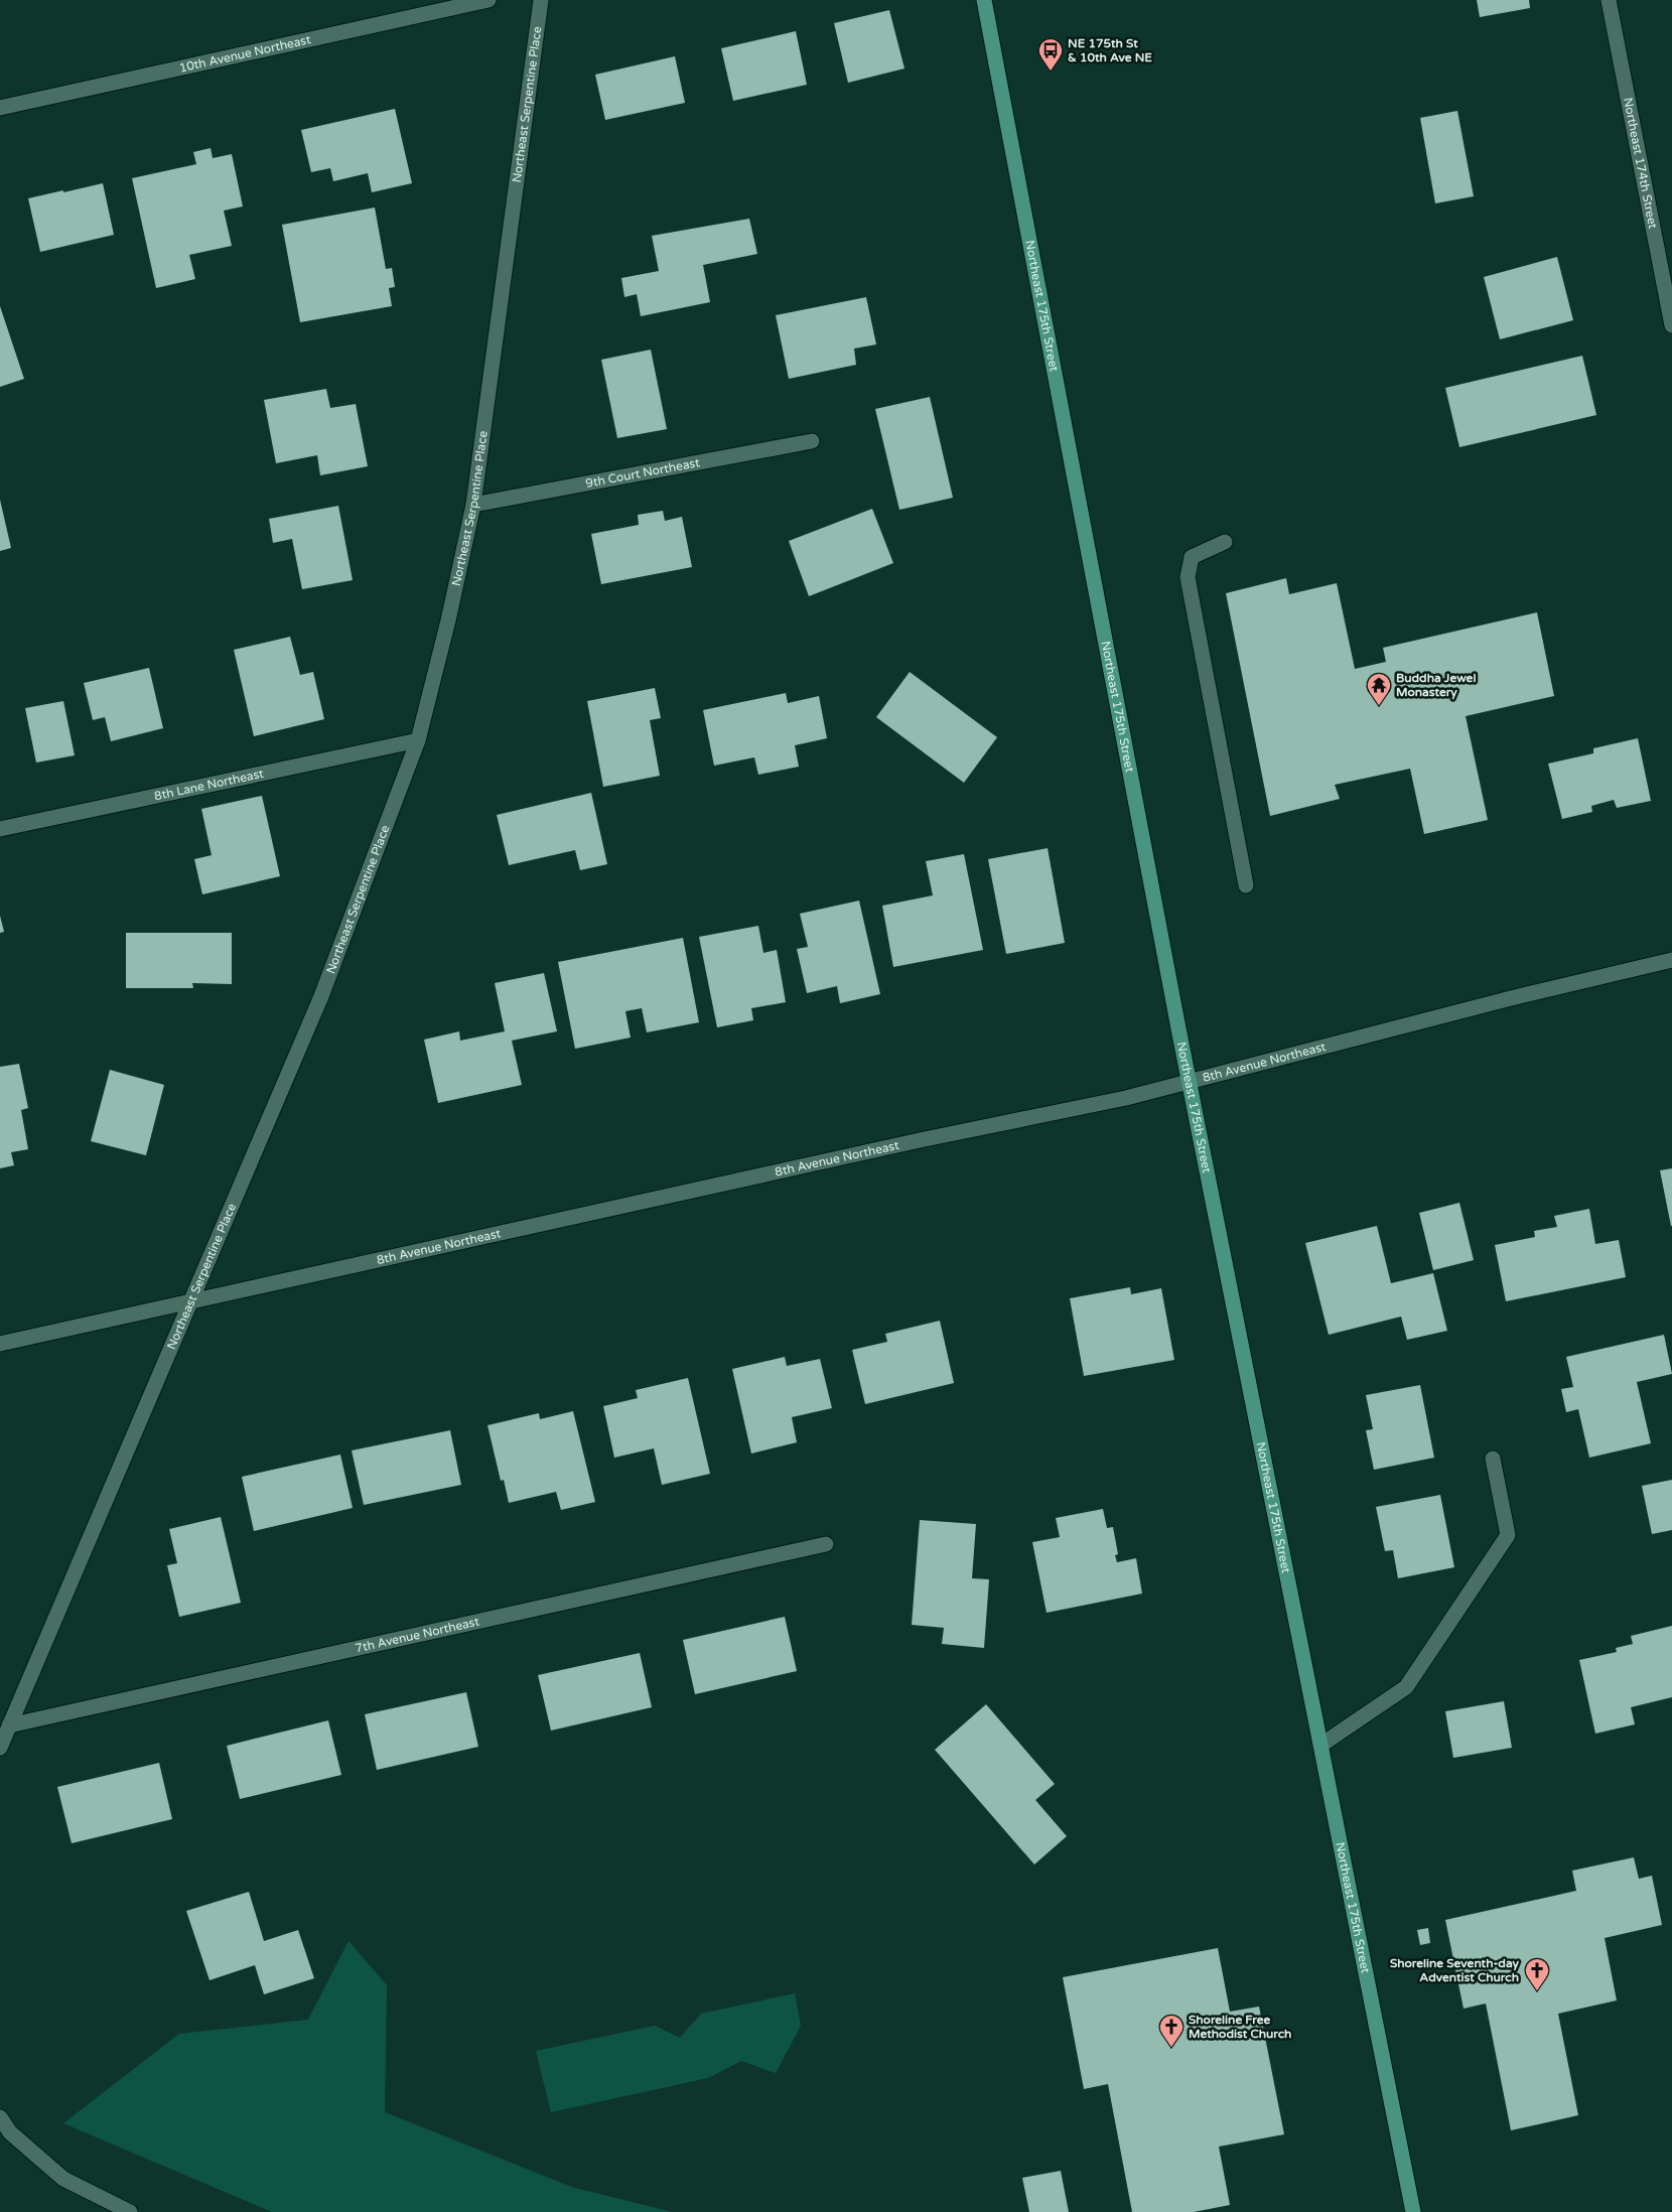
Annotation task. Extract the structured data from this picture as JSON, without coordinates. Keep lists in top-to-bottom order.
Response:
{
  "streets": {
    "main road": ["Northeast 175th Street"],
    "street": [
      "10th Avenue Northeast",
      "Northeast Serpentine Place",
      "Northeast 174th Street",
      "9th Court Northeast",
      "8th Lane Northeast",
      "8th Avenue Northeast",
      "7th Avenue Northeast"
    ]
  },
  "crossings": [
    ["Northeast Serpentine Place", "9th Court Northeast"],
    ["Northeast Serpentine Place", "8th Lane Northeast"],
    ["Northeast Serpentine Place", "8th Avenue Northeast"],
    ["Northeast Serpentine Place", "7th Avenue Northeast"],
    ["Northeast 175th Street", "8th Avenue Northeast"]
  ],
  "places": {
    "bus stop": ["NE 175th St & 10th Ave NE"],
    "temple": ["Buddha Jewel Monastery"],
    "church": ["Shoreline Seventh-day Adventist Church", "Shoreline Free Methodist Church"]
  }
}
